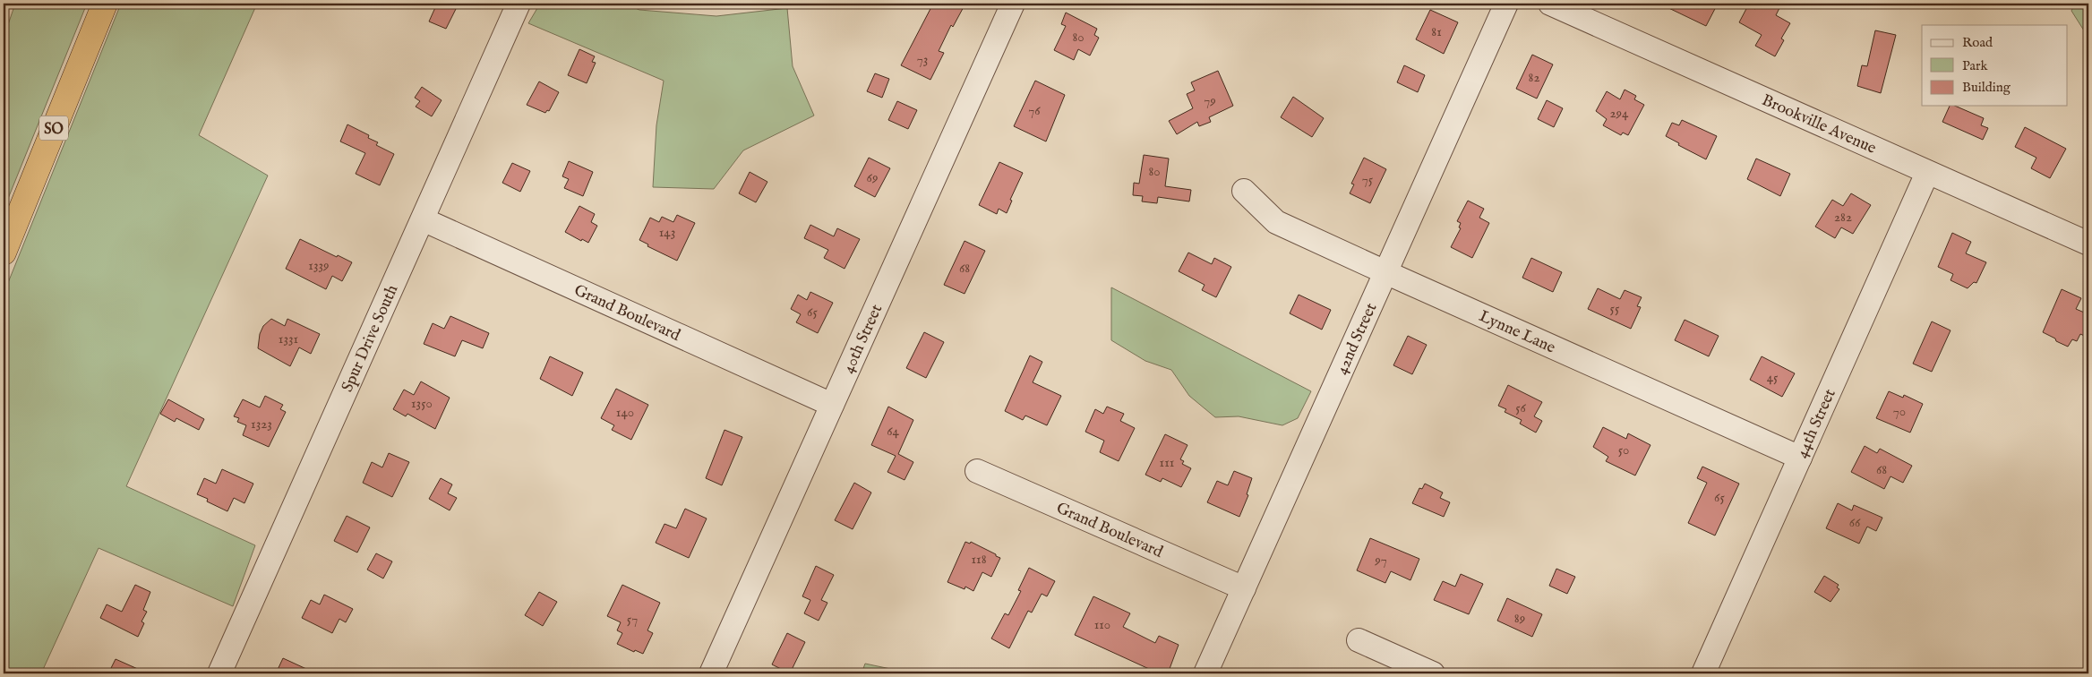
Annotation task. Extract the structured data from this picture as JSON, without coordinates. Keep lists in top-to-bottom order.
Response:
{
  "streets": {
    "highway": ["SO"],
    "street": [
      "Brookville Avenue",
      "Grand Boulevard",
      "Lynne Lane",
      "Spur Drive South",
      "40th Street",
      "42nd Street",
      "44th Street"
    ]
  },
  "crossings": [
    ["Brookville Avenue", "44th Street"],
    ["Grand Boulevard", "Spur Drive South"],
    ["Grand Boulevard", "40th Street"],
    ["Grand Boulevard", "42nd Street"],
    ["Lynne Lane", "42nd Street"],
    ["Lynne Lane", "44th Street"]
  ],
  "house_numbers": [
    "81",
    "80",
    "73",
    "82",
    "79",
    "76",
    "294",
    "80",
    "69",
    "75",
    "282",
    "143",
    "1339",
    "68",
    "55",
    "65",
    "1331",
    "45",
    "1350",
    "56",
    "70",
    "140",
    "1323",
    "64",
    "50",
    "111",
    "68",
    "65",
    "66",
    "118",
    "97",
    "89",
    "57",
    "110"
  ],
  "legend": ["Road", "Park", "Building"]
}
